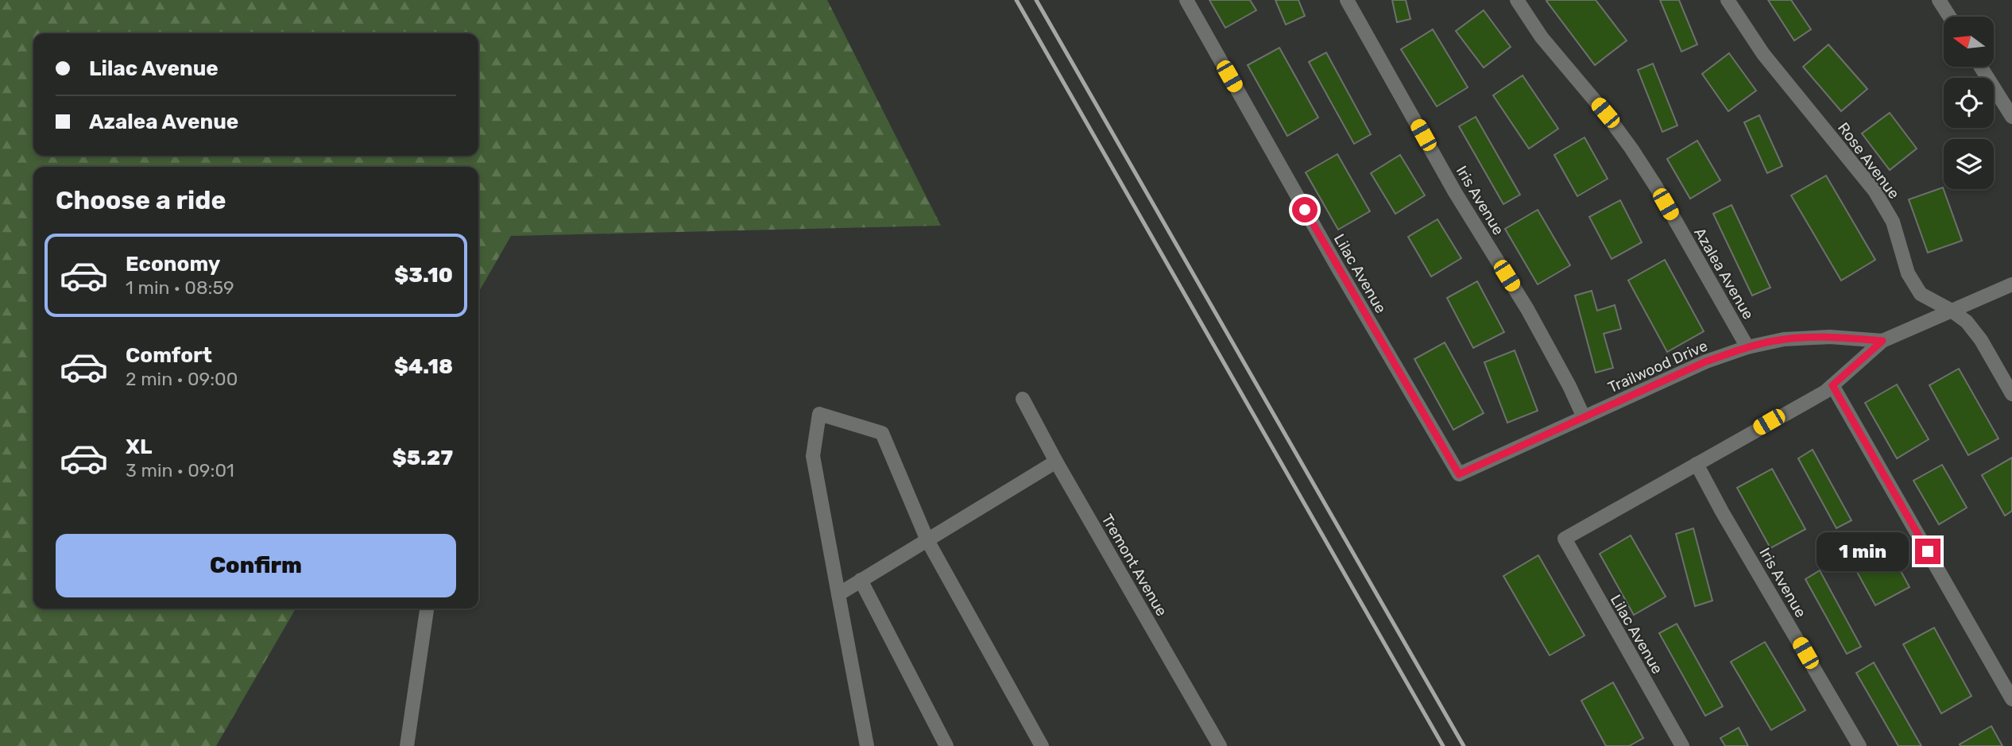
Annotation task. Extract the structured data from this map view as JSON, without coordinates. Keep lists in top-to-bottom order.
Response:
{
  "streets": {
    "street": [
      "Rose Avenue",
      "Iris Avenue",
      "Lilac Avenue",
      "Azalea Avenue",
      "Trailwood Drive",
      "Tremont Avenue"
    ]
  },
  "crossings": [
    ["Rose Avenue", "Trailwood Drive"],
    ["Iris Avenue", "Trailwood Drive"],
    ["Lilac Avenue", "Trailwood Drive"],
    ["Azalea Avenue", "Trailwood Drive"]
  ],
  "north": "left",
  "page": {
    "banner": ["Lilac Avenue", "Azalea Avenue"],
    "heading": "Choose a ride",
    "list": [
      {
        "name": "Economy",
        "note": "1 min · 08:59",
        "value": "$3.10"
      },
      {
        "name": "Comfort",
        "note": "2 min · 09:00",
        "value": "$4.18"
      },
      {
        "name": "XL",
        "note": "3 min · 09:01",
        "value": "$5.27"
      }
    ],
    "buttons": "Confirm",
    "bubble": "1 min"
  }
}
